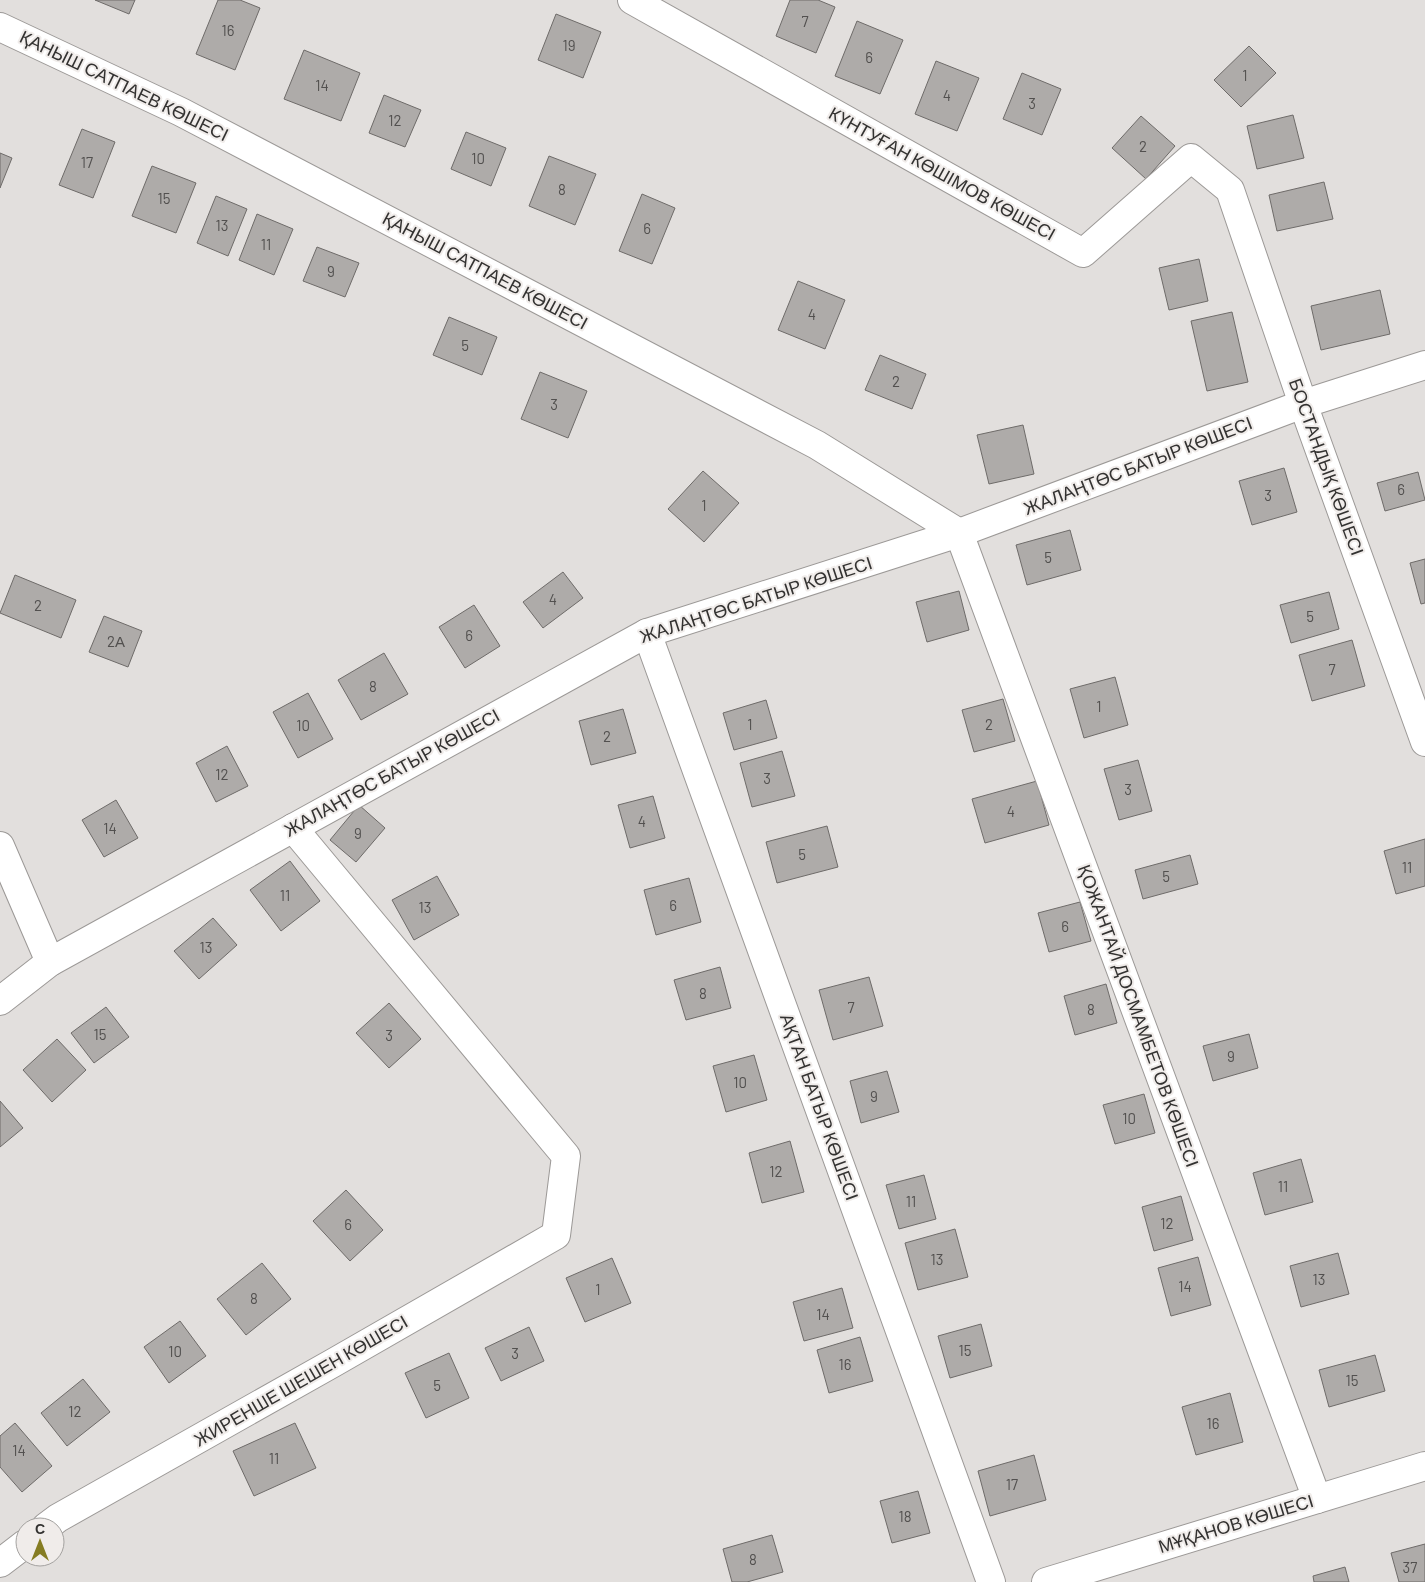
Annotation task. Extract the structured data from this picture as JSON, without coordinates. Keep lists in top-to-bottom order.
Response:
{
  "streets": {
    "street": [
      "ҚАНЫШ САТПАЕВ КӨШЕСІ",
      "КҮНТУҒАН КӨШІМОВ КӨШЕСІ",
      "ЖАЛАҢТӨС БАТЫР КӨШЕСІ",
      "БОСТАНДЫҚ КӨШЕСІ",
      "ҚОЖАНТАЙ ДОСМАМБЕТОВ КӨШЕСІ",
      "АҚТАН БАТЫР КӨШЕСІ",
      "ЖИРЕНШЕ ШЕШЕН КӨШЕСІ",
      "МҰҚАНОВ КӨШЕСІ"
    ]
  },
  "crossings": [
    ["ҚАНЫШ САТПАЕВ КӨШЕСІ", "ЖАЛАҢТӨС БАТЫР КӨШЕСІ"],
    ["ҚАНЫШ САТПАЕВ КӨШЕСІ", "ҚОЖАНТАЙ ДОСМАМБЕТОВ КӨШЕСІ"],
    ["КҮНТУҒАН КӨШІМОВ КӨШЕСІ", "БОСТАНДЫҚ КӨШЕСІ"],
    ["ЖАЛАҢТӨС БАТЫР КӨШЕСІ", "БОСТАНДЫҚ КӨШЕСІ"],
    ["ЖАЛАҢТӨС БАТЫР КӨШЕСІ", "ҚОЖАНТАЙ ДОСМАМБЕТОВ КӨШЕСІ"],
    ["ЖАЛАҢТӨС БАТЫР КӨШЕСІ", "АҚТАН БАТЫР КӨШЕСІ"],
    ["ЖАЛАҢТӨС БАТЫР КӨШЕСІ", "ЖИРЕНШЕ ШЕШЕН КӨШЕСІ"],
    ["ҚОЖАНТАЙ ДОСМАМБЕТОВ КӨШЕСІ", "МҰҚАНОВ КӨШЕСІ"]
  ],
  "house_numbers": [
    "7",
    "16",
    "19",
    "6",
    "1",
    "14",
    "4",
    "3",
    "12",
    "2",
    "10",
    "17",
    "8",
    "15",
    "13",
    "6",
    "11",
    "9",
    "4",
    "5",
    "2",
    "3",
    "6",
    "3",
    "1",
    "5",
    "4",
    "2",
    "5",
    "6",
    "2А",
    "7",
    "8",
    "1",
    "1",
    "2",
    "10",
    "2",
    "12",
    "3",
    "3",
    "4",
    "4",
    "14",
    "9",
    "5",
    "11",
    "5",
    "11",
    "6",
    "13",
    "6",
    "13",
    "8",
    "7",
    "8",
    "15",
    "3",
    "9",
    "10",
    "9",
    "10",
    "12",
    "11",
    "11",
    "12",
    "6",
    "13",
    "13",
    "14",
    "1",
    "8",
    "14",
    "15",
    "10",
    "3",
    "16",
    "15",
    "5",
    "12",
    "16",
    "14",
    "11",
    "17",
    "18",
    "8",
    "37"
  ],
  "north": "top"
}
